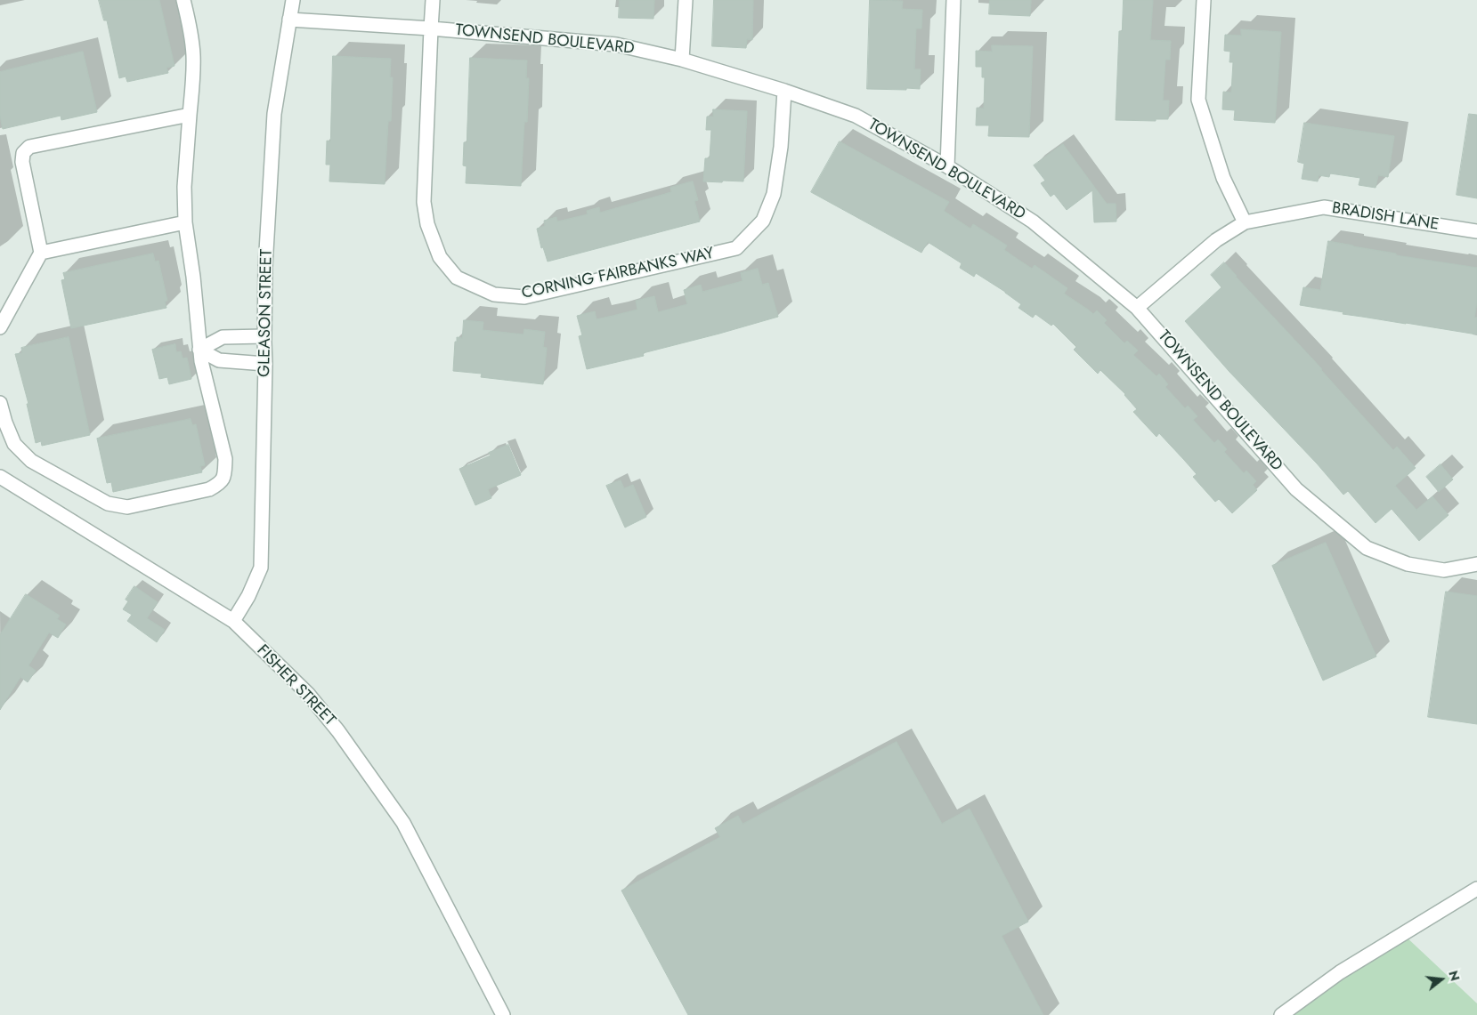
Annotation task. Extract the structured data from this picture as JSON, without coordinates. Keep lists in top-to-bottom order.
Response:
{
  "streets": {
    "street": [
      "TOWNSEND BOULEVARD",
      "BRADISH LANE",
      "CORNING FAIRBANKS WAY",
      "GLEASON STREET",
      "FISHER STREET"
    ]
  },
  "crossings": [
    ["TOWNSEND BOULEVARD", "BRADISH LANE"],
    ["TOWNSEND BOULEVARD", "CORNING FAIRBANKS WAY"],
    ["TOWNSEND BOULEVARD", "GLEASON STREET"],
    ["GLEASON STREET", "FISHER STREET"]
  ],
  "north": "right"
}
